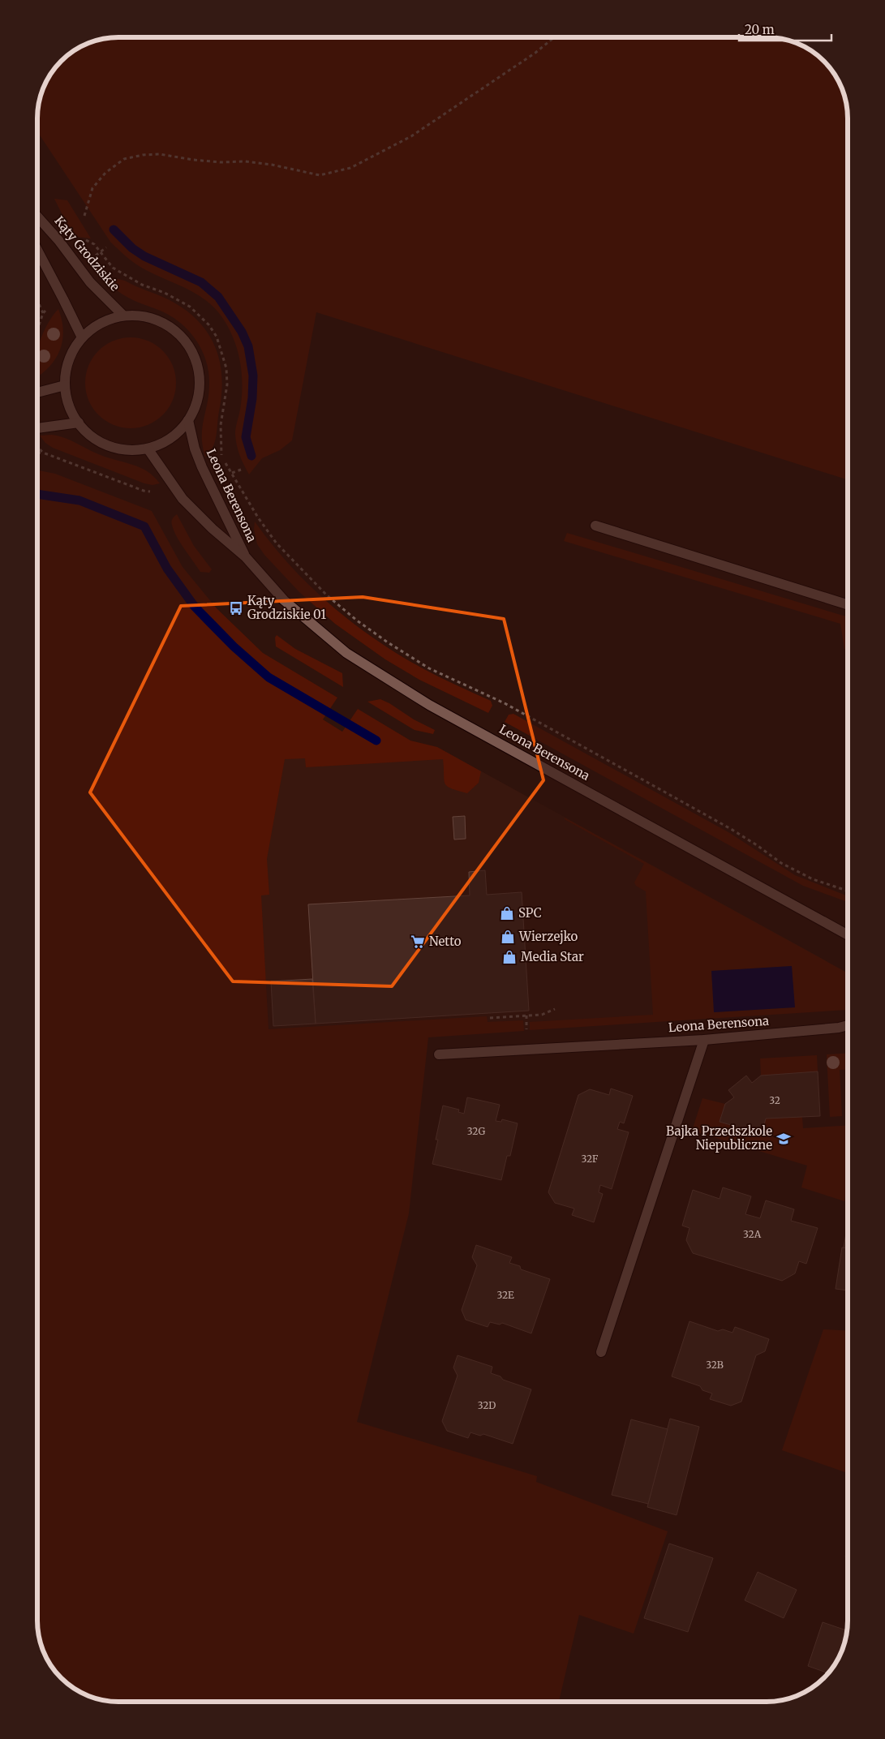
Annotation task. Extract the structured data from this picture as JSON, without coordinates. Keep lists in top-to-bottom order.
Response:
{
  "streets": {
    "street": ["Kąty Grodziskie", "Leona Berensona"]
  },
  "crossings": [
    ["Kąty Grodziskie", "Leona Berensona"]
  ],
  "places": {
    "bus stop": ["Kąty Grodziskie 01"],
    "shop": ["SPC", "Wierzejko", "Media Star"],
    "supermarket": ["Netto"],
    "school or university": ["Bajka Przedszkole Niepubliczne"]
  },
  "house_numbers": [
    "32",
    "32G",
    "32F",
    "32A",
    "32E",
    "32B",
    "32D"
  ],
  "scale_bar": "20 m"
}
